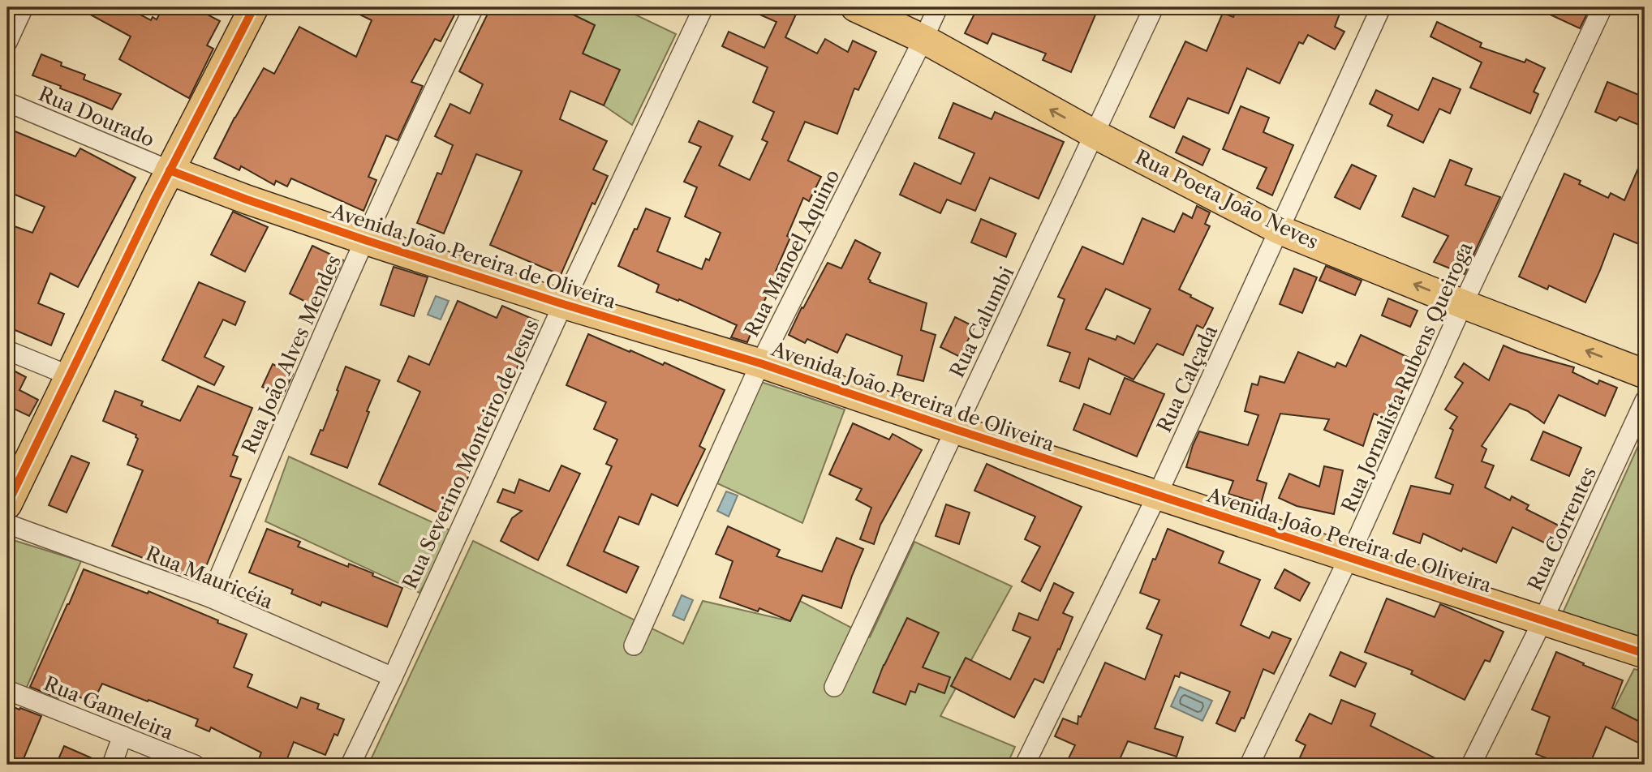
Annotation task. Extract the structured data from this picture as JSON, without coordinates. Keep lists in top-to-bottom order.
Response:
{
  "streets": {
    "main road": ["Rua Poeta João Neves", "Avenida João Pereira de Oliveira"],
    "street": [
      "Rua Dourado",
      "Rua Manoel Aquino",
      "Rua Calumbi",
      "Rua João Alves Mendes",
      "Rua Jornalista Rubens Queiroga",
      "Rua Calçada",
      "Rua Severino Monteiro de Jesus",
      "Rua Correntes",
      "Rua Mauricéia",
      "Rua Gameleira"
    ]
  },
  "crossings": [
    ["Rua Dourado", "Avenida João Pereira de Oliveira"],
    ["Rua Poeta João Neves", "Rua Manoel Aquino"],
    ["Rua Poeta João Neves", "Rua Calumbi"],
    ["Rua Poeta João Neves", "Rua Jornalista Rubens Queiroga"],
    ["Rua Poeta João Neves", "Rua Calçada"],
    ["Rua Manoel Aquino", "Avenida João Pereira de Oliveira"],
    ["Avenida João Pereira de Oliveira", "Rua Calumbi"],
    ["Avenida João Pereira de Oliveira", "Rua João Alves Mendes"],
    ["Avenida João Pereira de Oliveira", "Rua Jornalista Rubens Queiroga"],
    ["Avenida João Pereira de Oliveira", "Rua Calçada"],
    ["Avenida João Pereira de Oliveira", "Rua Severino Monteiro de Jesus"],
    ["Avenida João Pereira de Oliveira", "Rua Correntes"],
    ["Rua João Alves Mendes", "Rua Mauricéia"],
    ["Rua Severino Monteiro de Jesus", "Rua Mauricéia"]
  ],
  "one_way": ["Rua Poeta João Neves"]
}
